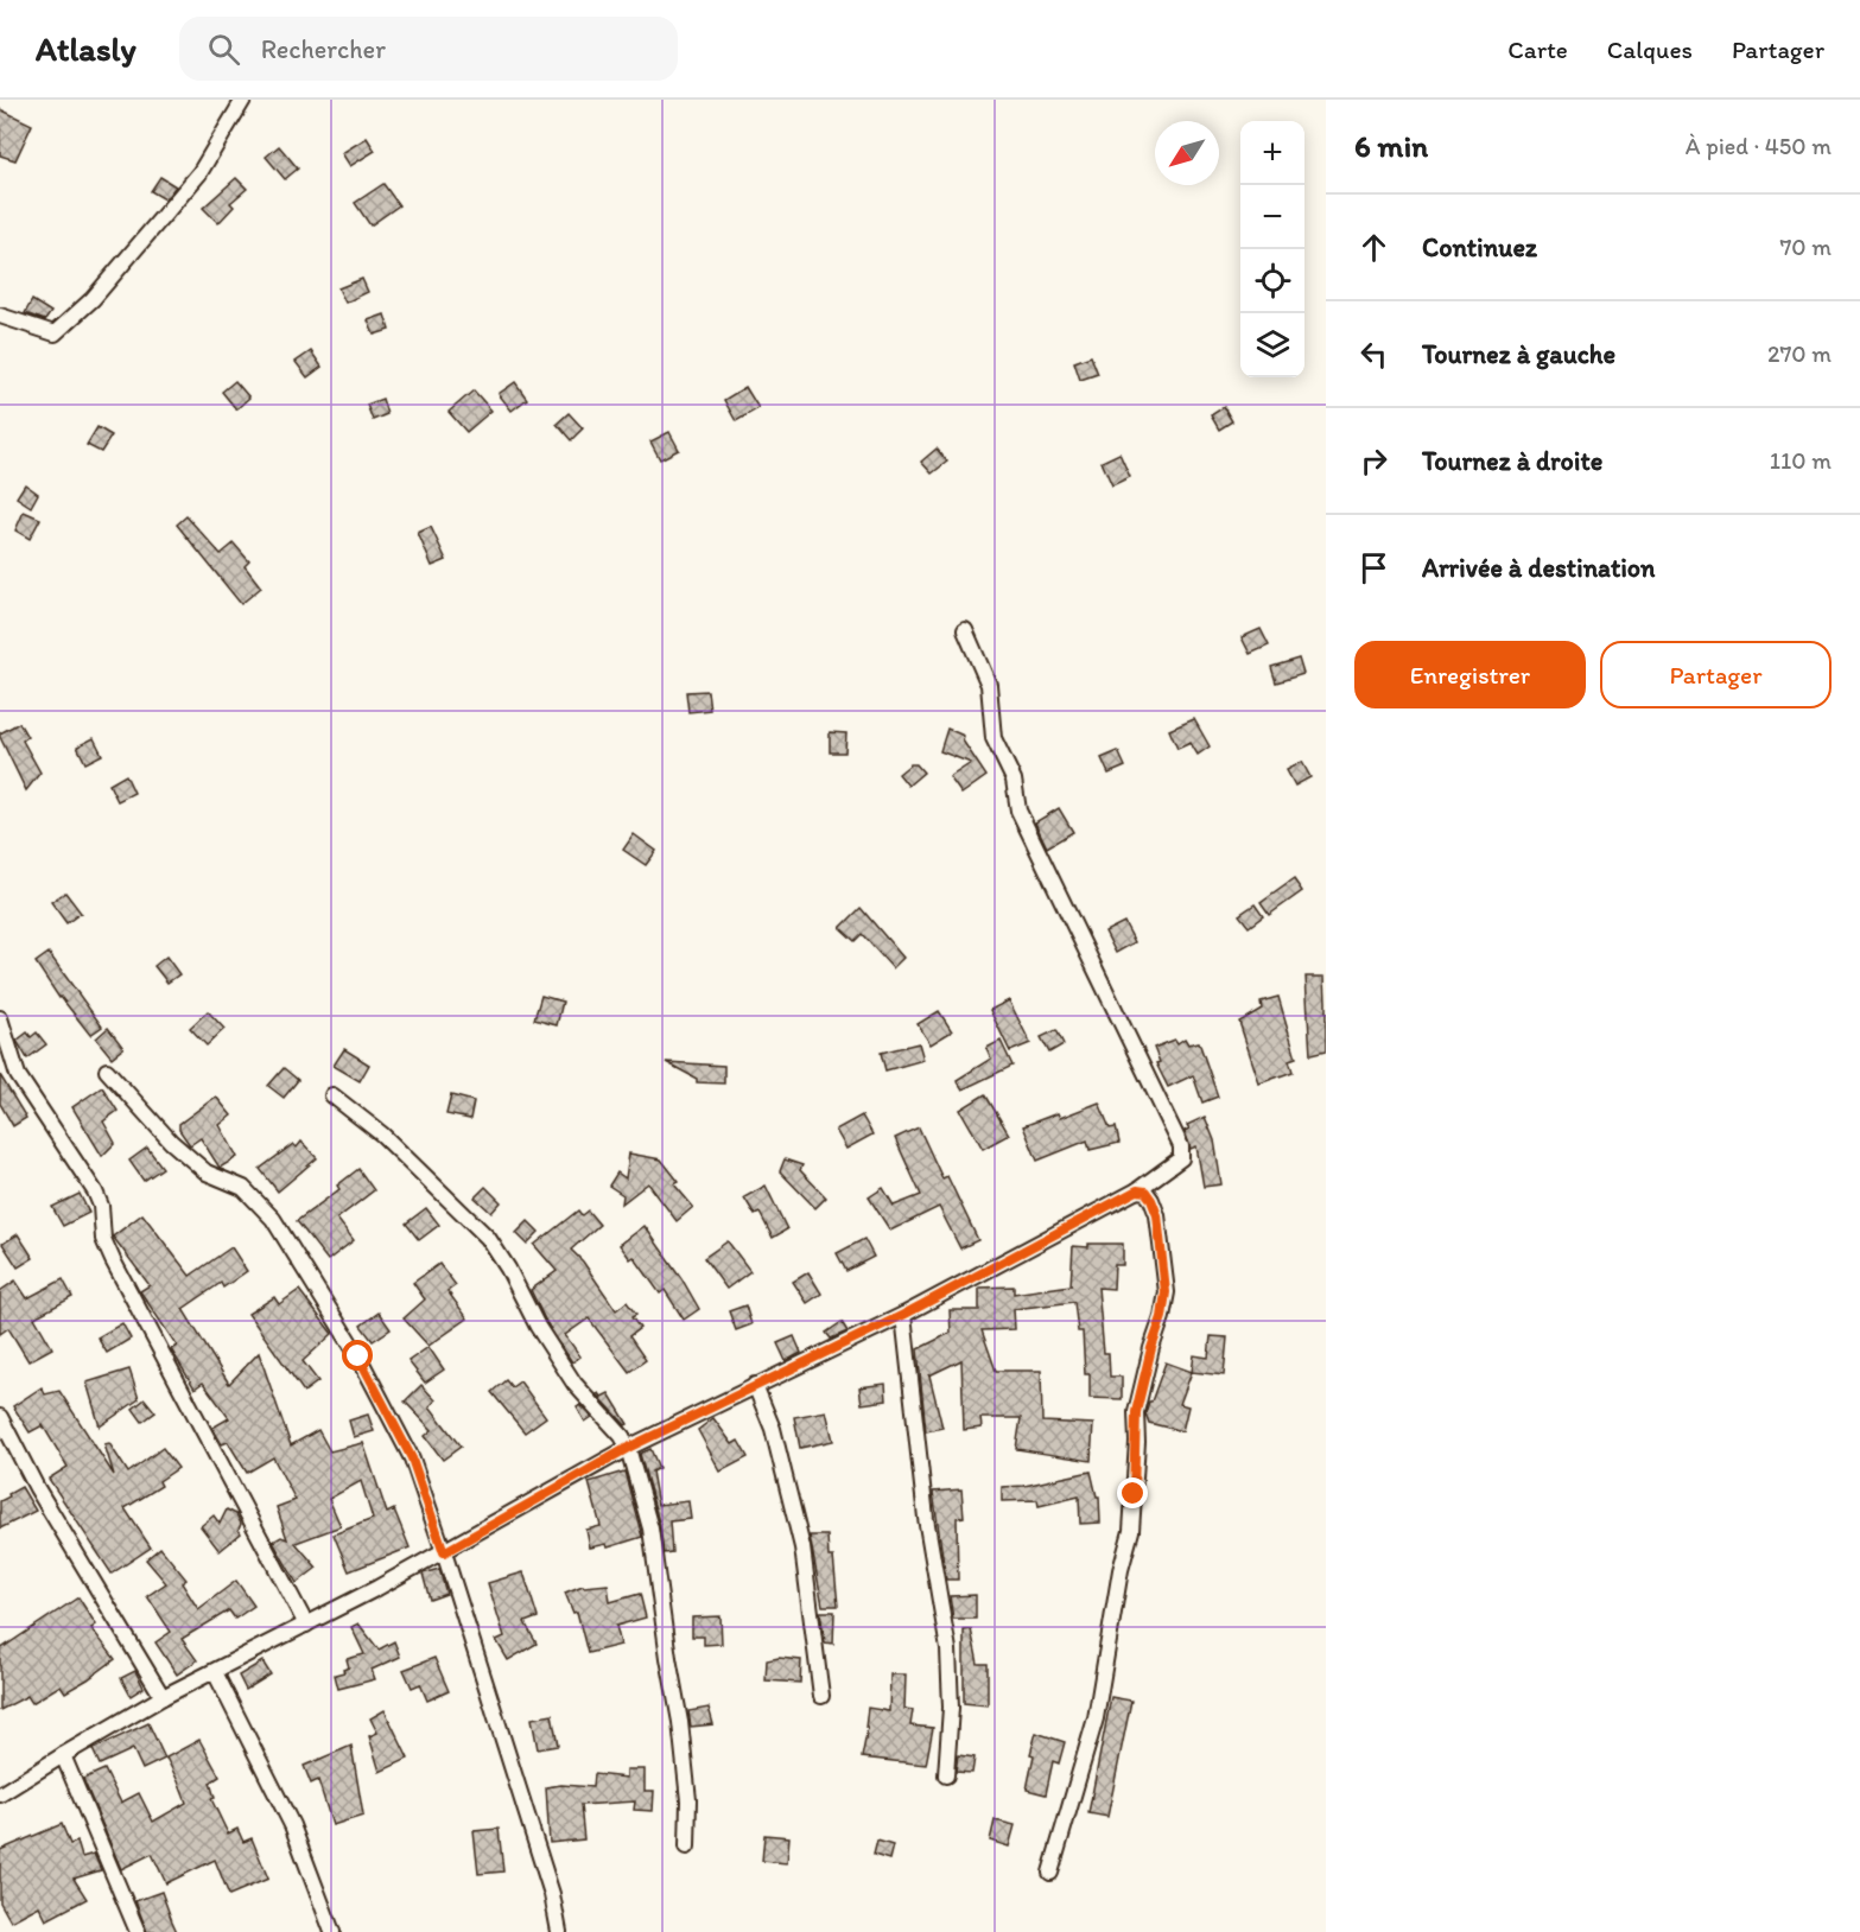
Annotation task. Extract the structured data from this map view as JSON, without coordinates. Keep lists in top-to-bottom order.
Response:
{
  "north": "bottom left",
  "page": {
    "header": "Atlasly",
    "search": "Rechercher",
    "nav": ["Carte", "Calques", "Partager"],
    "heading": ["6 min", "À pied · 450 m"],
    "map_buttons": ["+", "−"],
    "list": [
      ["Continuez", "70 m"],
      ["Tournez à gauche", "270 m"],
      ["Tournez à droite", "110 m"],
      "Arrivée à destination"
    ],
    "buttons": ["Enregistrer", "Partager"]
  }
}
